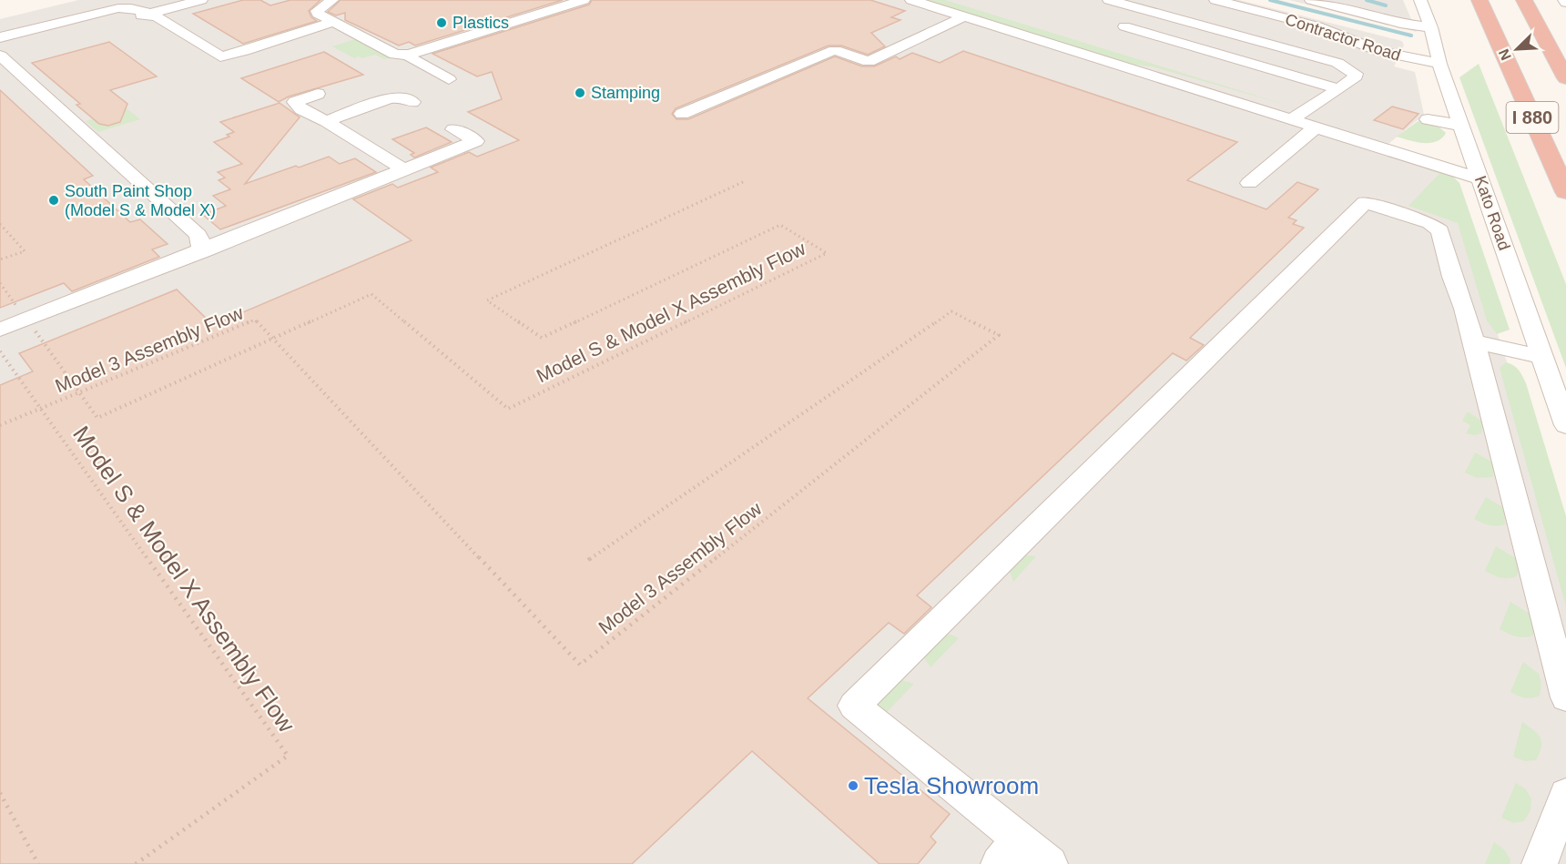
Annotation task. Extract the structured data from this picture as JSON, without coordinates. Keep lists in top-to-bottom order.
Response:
{
  "streets": {
    "highway": ["I 880"],
    "street": ["Contractor Road", "Kato Road"],
    "path": ["Model S & Model X Assembly Flow", "Model 3 Assembly Flow"]
  },
  "crossings": [
    ["Contractor Road", "Kato Road"]
  ],
  "places": [
    "Plastics",
    "Stamping",
    "South Paint Shop (Model S & Model X)",
    "Tesla Showroom"
  ],
  "north": "bottom left"
}
